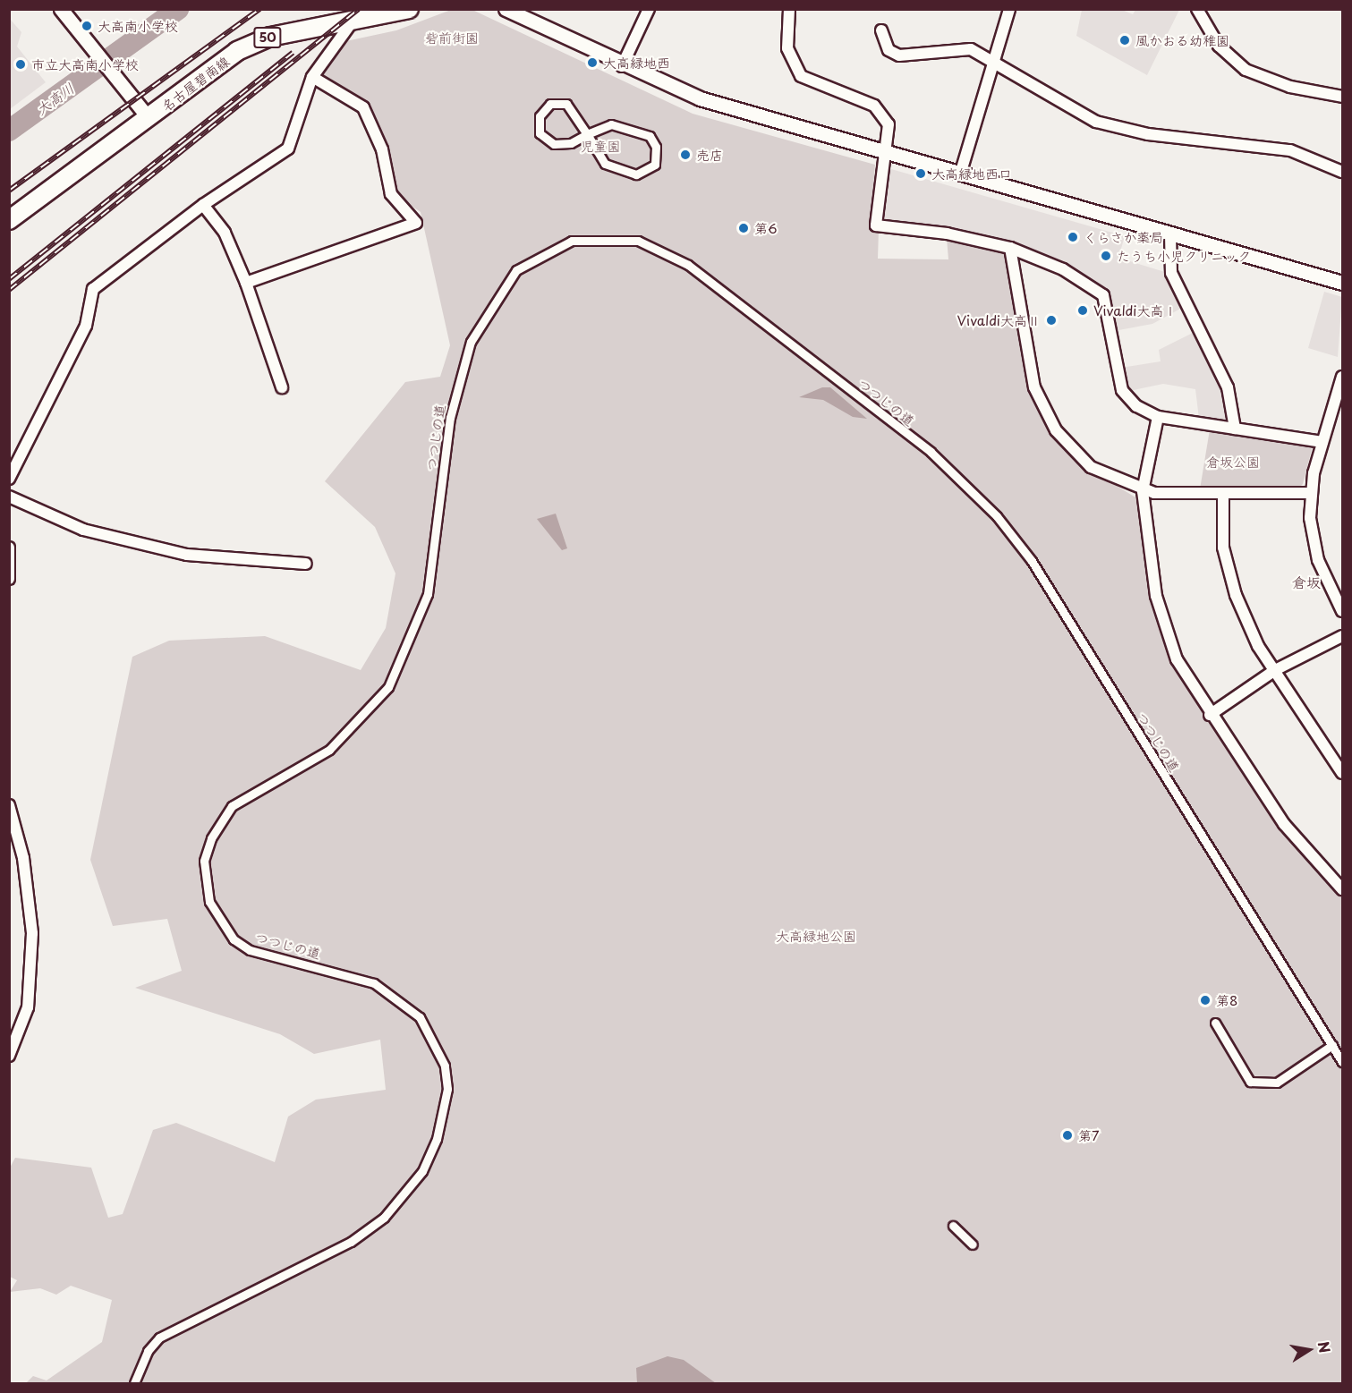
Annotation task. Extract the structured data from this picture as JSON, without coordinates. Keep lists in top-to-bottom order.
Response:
{
  "streets": {
    "main road": ["50", "名古屋碧南線"],
    "street": ["つつじの道"]
  },
  "districts": ["倉坂"],
  "water": ["大高川"],
  "parks": [
    "砦前街園",
    "児童園",
    "倉坂公園",
    "大高緑地公園"
  ],
  "places": [
    "大高南小学校",
    "風かおる幼稚園",
    "大高緑地西",
    "市立大高南小学校",
    "売店",
    "大高緑地西口",
    "第6",
    "くらさか薬局",
    "たうち小児クリニック",
    "Vivaldi大高Ⅰ",
    "Vivaldi大高Ⅱ",
    "第8",
    "第7"
  ],
  "north": "right"
}
